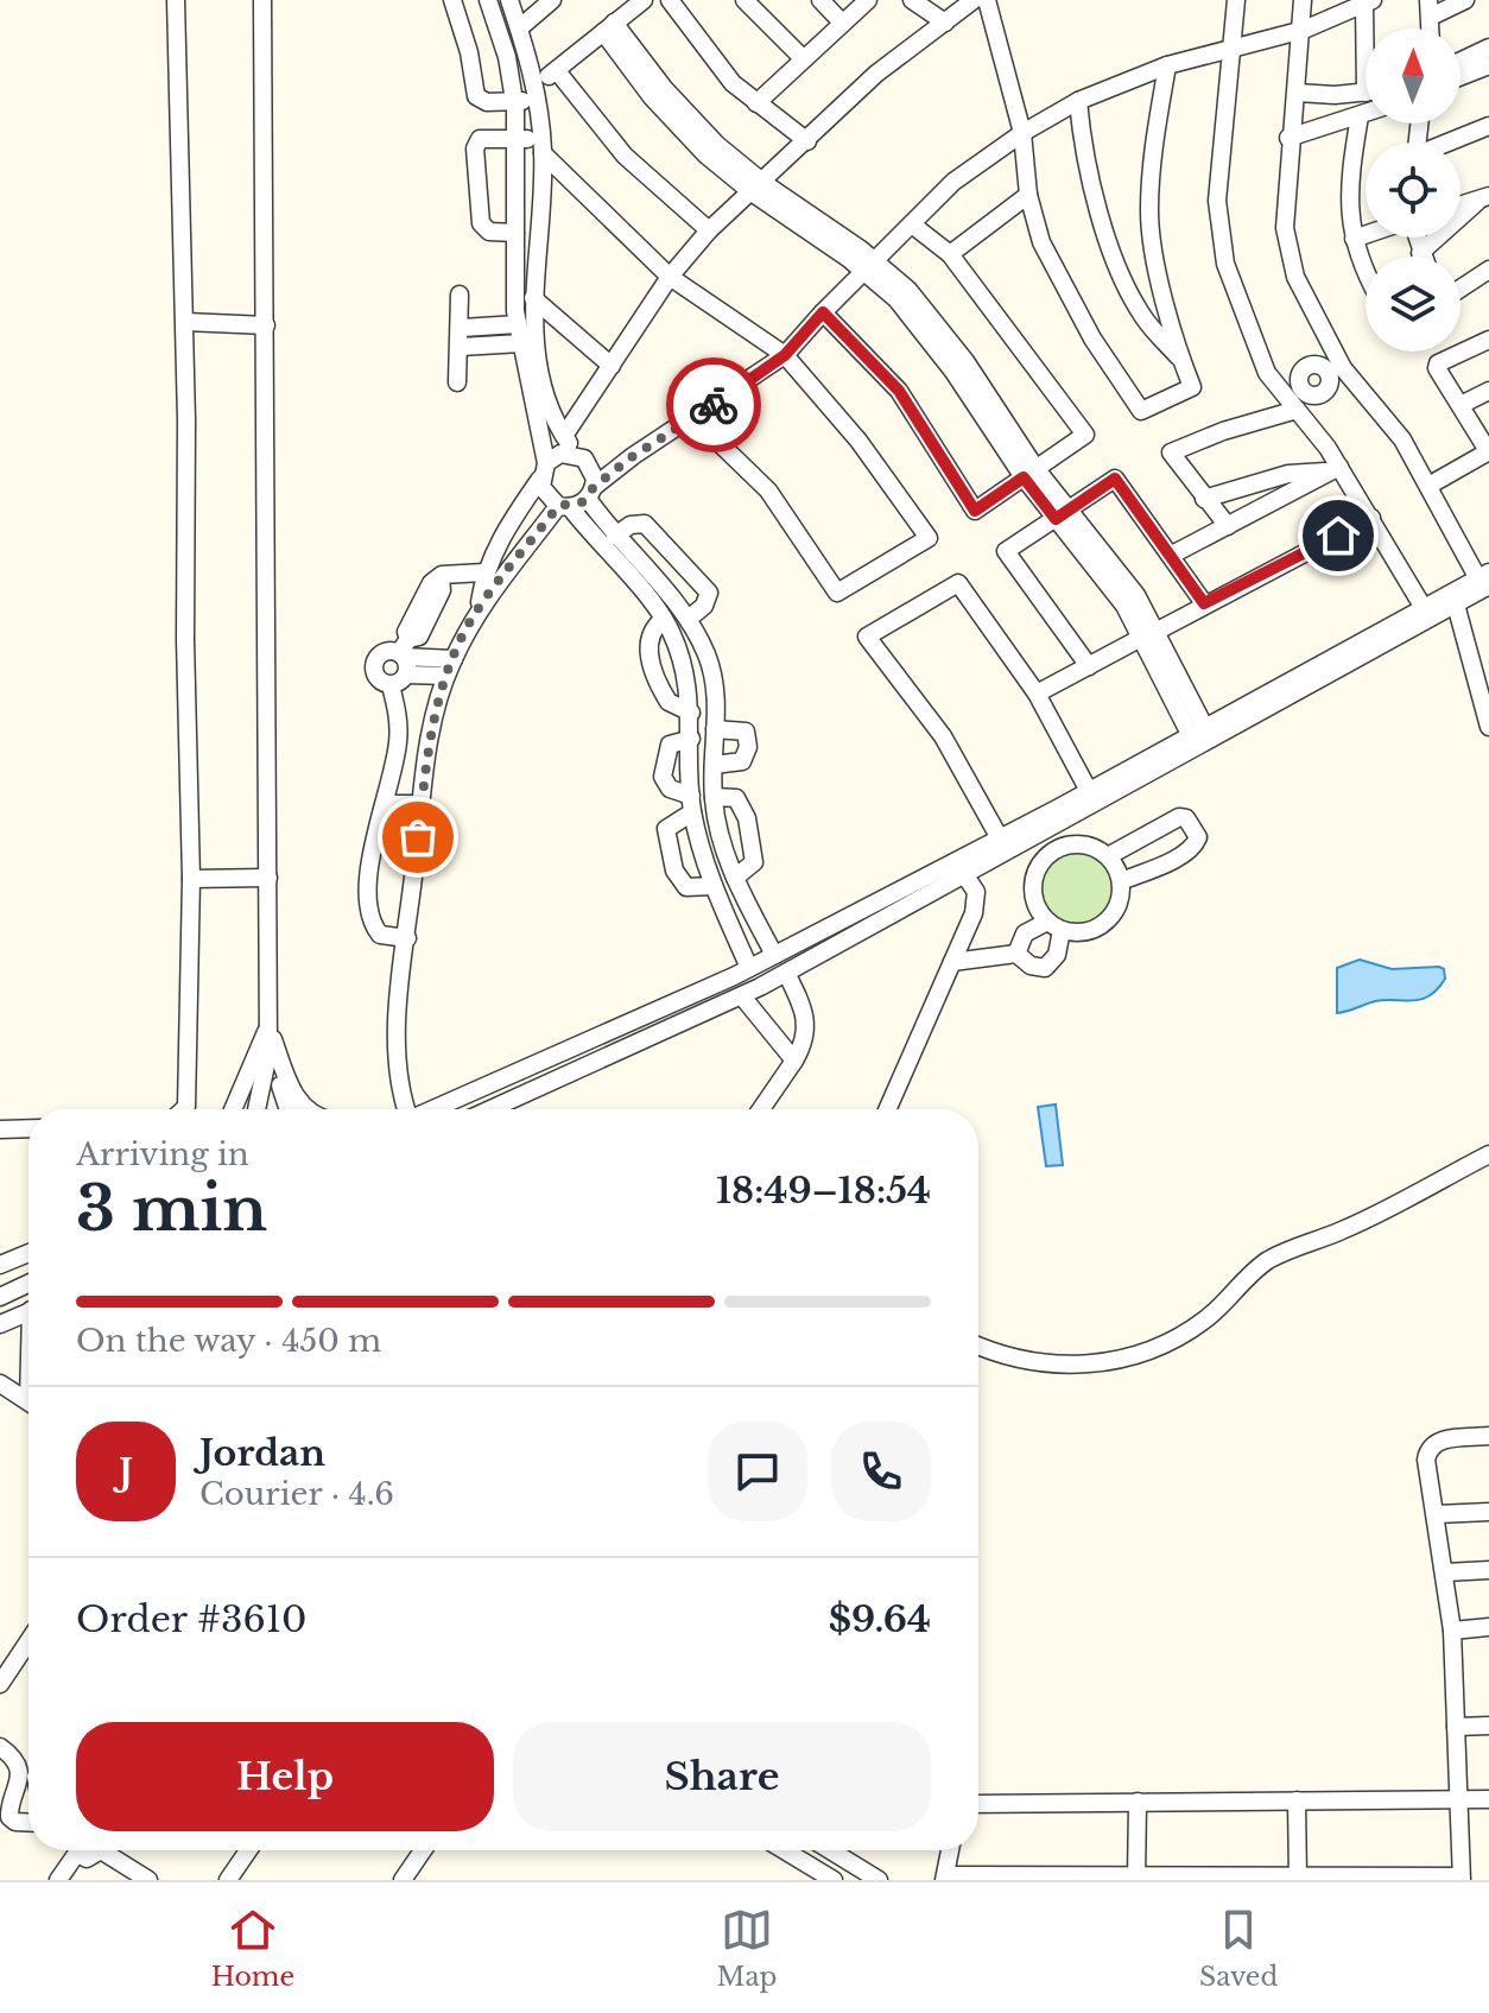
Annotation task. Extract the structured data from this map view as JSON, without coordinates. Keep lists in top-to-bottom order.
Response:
{
  "north": "top",
  "page": {
    "heading": ["3 min", "Arriving in", "18:49–18:54"],
    "panel": [
      "Jordan",
      "Courier · 4.6",
      "Order #3610",
      "$9.64"
    ],
    "bar": "On the way · 450 m",
    "round": "J",
    "buttons": ["Help", "Share"],
    "tabs": ["Home", "Map", "Saved"]
  }
}
